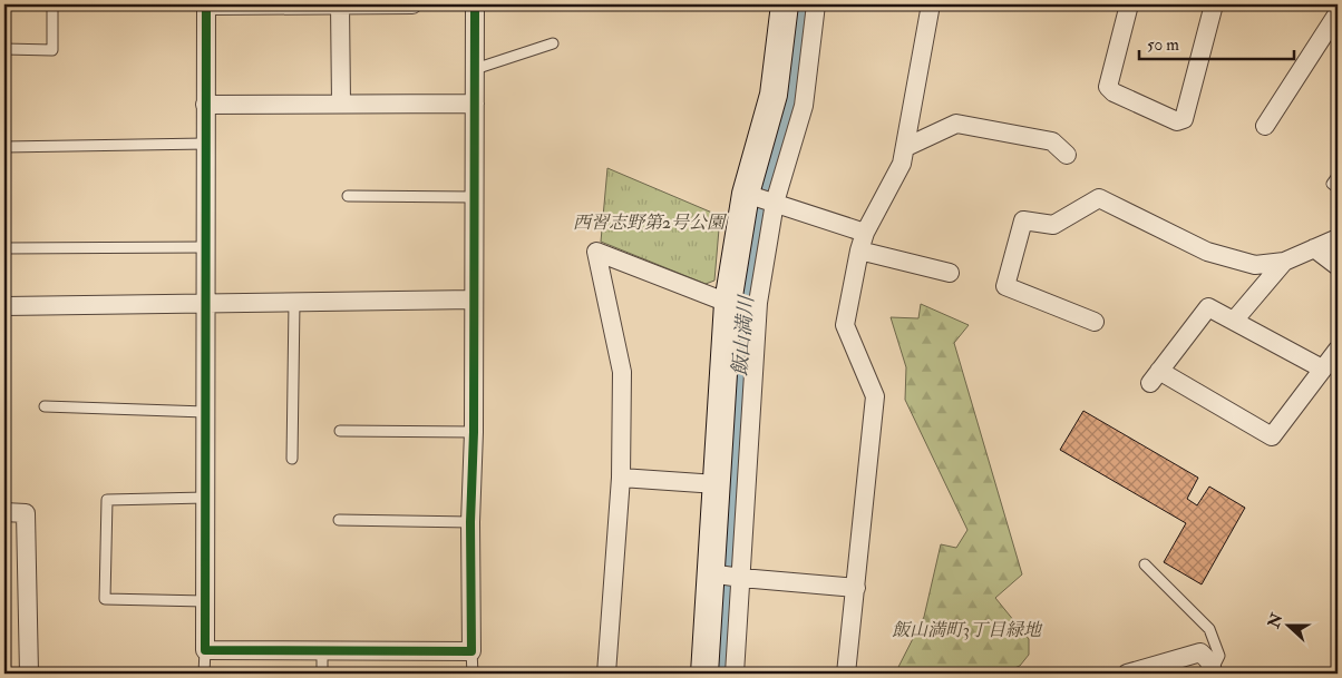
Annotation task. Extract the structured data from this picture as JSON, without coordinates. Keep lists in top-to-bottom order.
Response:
{
  "water": ["飯山満川"],
  "parks": ["西習志野第2号公園", "飯山満町3丁目緑地"],
  "scale_bar": "50 m",
  "north": "left"
}
